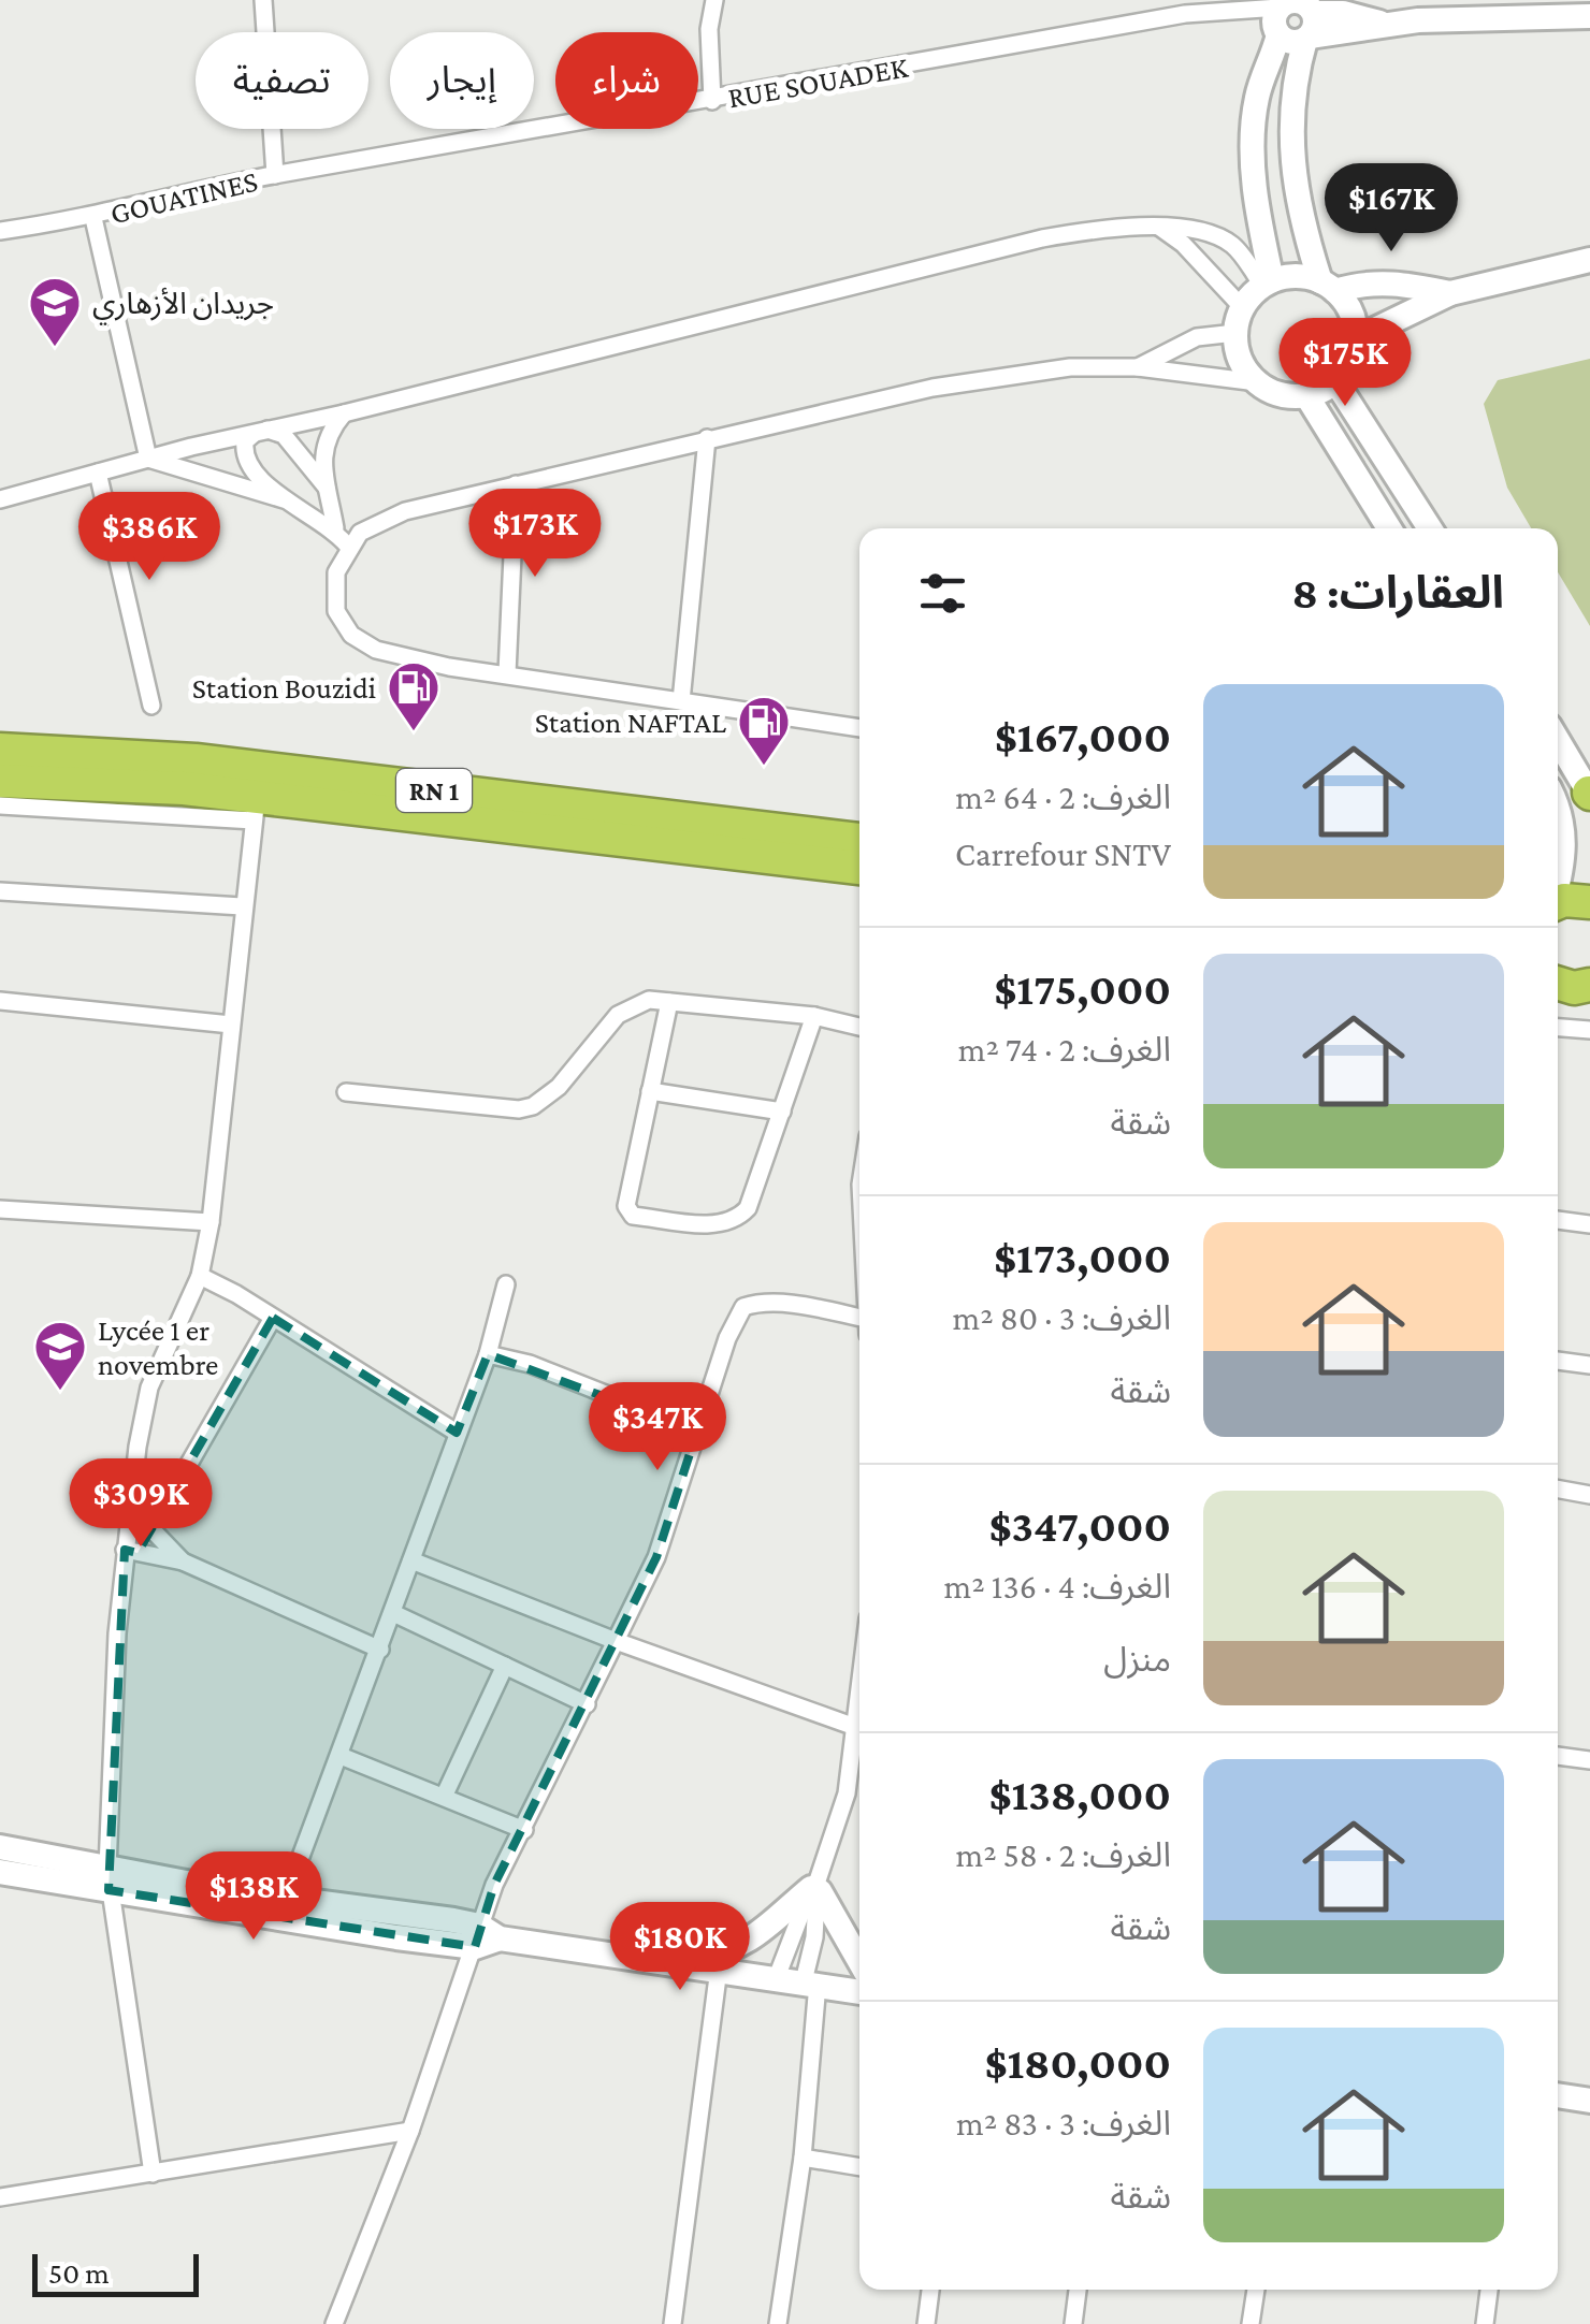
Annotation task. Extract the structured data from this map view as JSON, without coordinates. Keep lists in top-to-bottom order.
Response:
{
  "streets": {
    "highway": ["RN 1"],
    "street": ["RUE SOUADEK", "GOUATINES"]
  },
  "crossings": [
    ["RUE SOUADEK", "GOUATINES"]
  ],
  "places": {
    "school or university": ["جريدان الأزهاري", "Lycée 1 er novembre"],
    "fuel station": ["Station Bouzidi", "Station NAFTAL"]
  },
  "scale_bar": "50 m",
  "page": {
    "chip": ["شراء", "إيجار", "تصفية"],
    "price": [
      "$167K",
      "$175K",
      "$173K",
      "$386K",
      "$347K",
      "$309K",
      "$138K",
      "$180K"
    ],
    "heading": "العقارات: 8",
    "list": [
      {
        "name": "$167,000",
        "note": "الغرف: 2 · 64 m² · Carrefour SNTV"
      },
      {
        "name": "$175,000",
        "note": "الغرف: 2 · 74 m² · شقة"
      },
      {
        "name": "$173,000",
        "note": "الغرف: 3 · 80 m² · شقة"
      },
      {
        "name": "$347,000",
        "note": "الغرف: 4 · 136 m² · منزل"
      },
      {
        "name": "$138,000",
        "note": "الغرف: 2 · 58 m² · شقة"
      },
      {
        "name": "$180,000",
        "note": "الغرف: 3 · 83 m² · شقة"
      }
    ],
    "scale": "50 m"
  }
}
